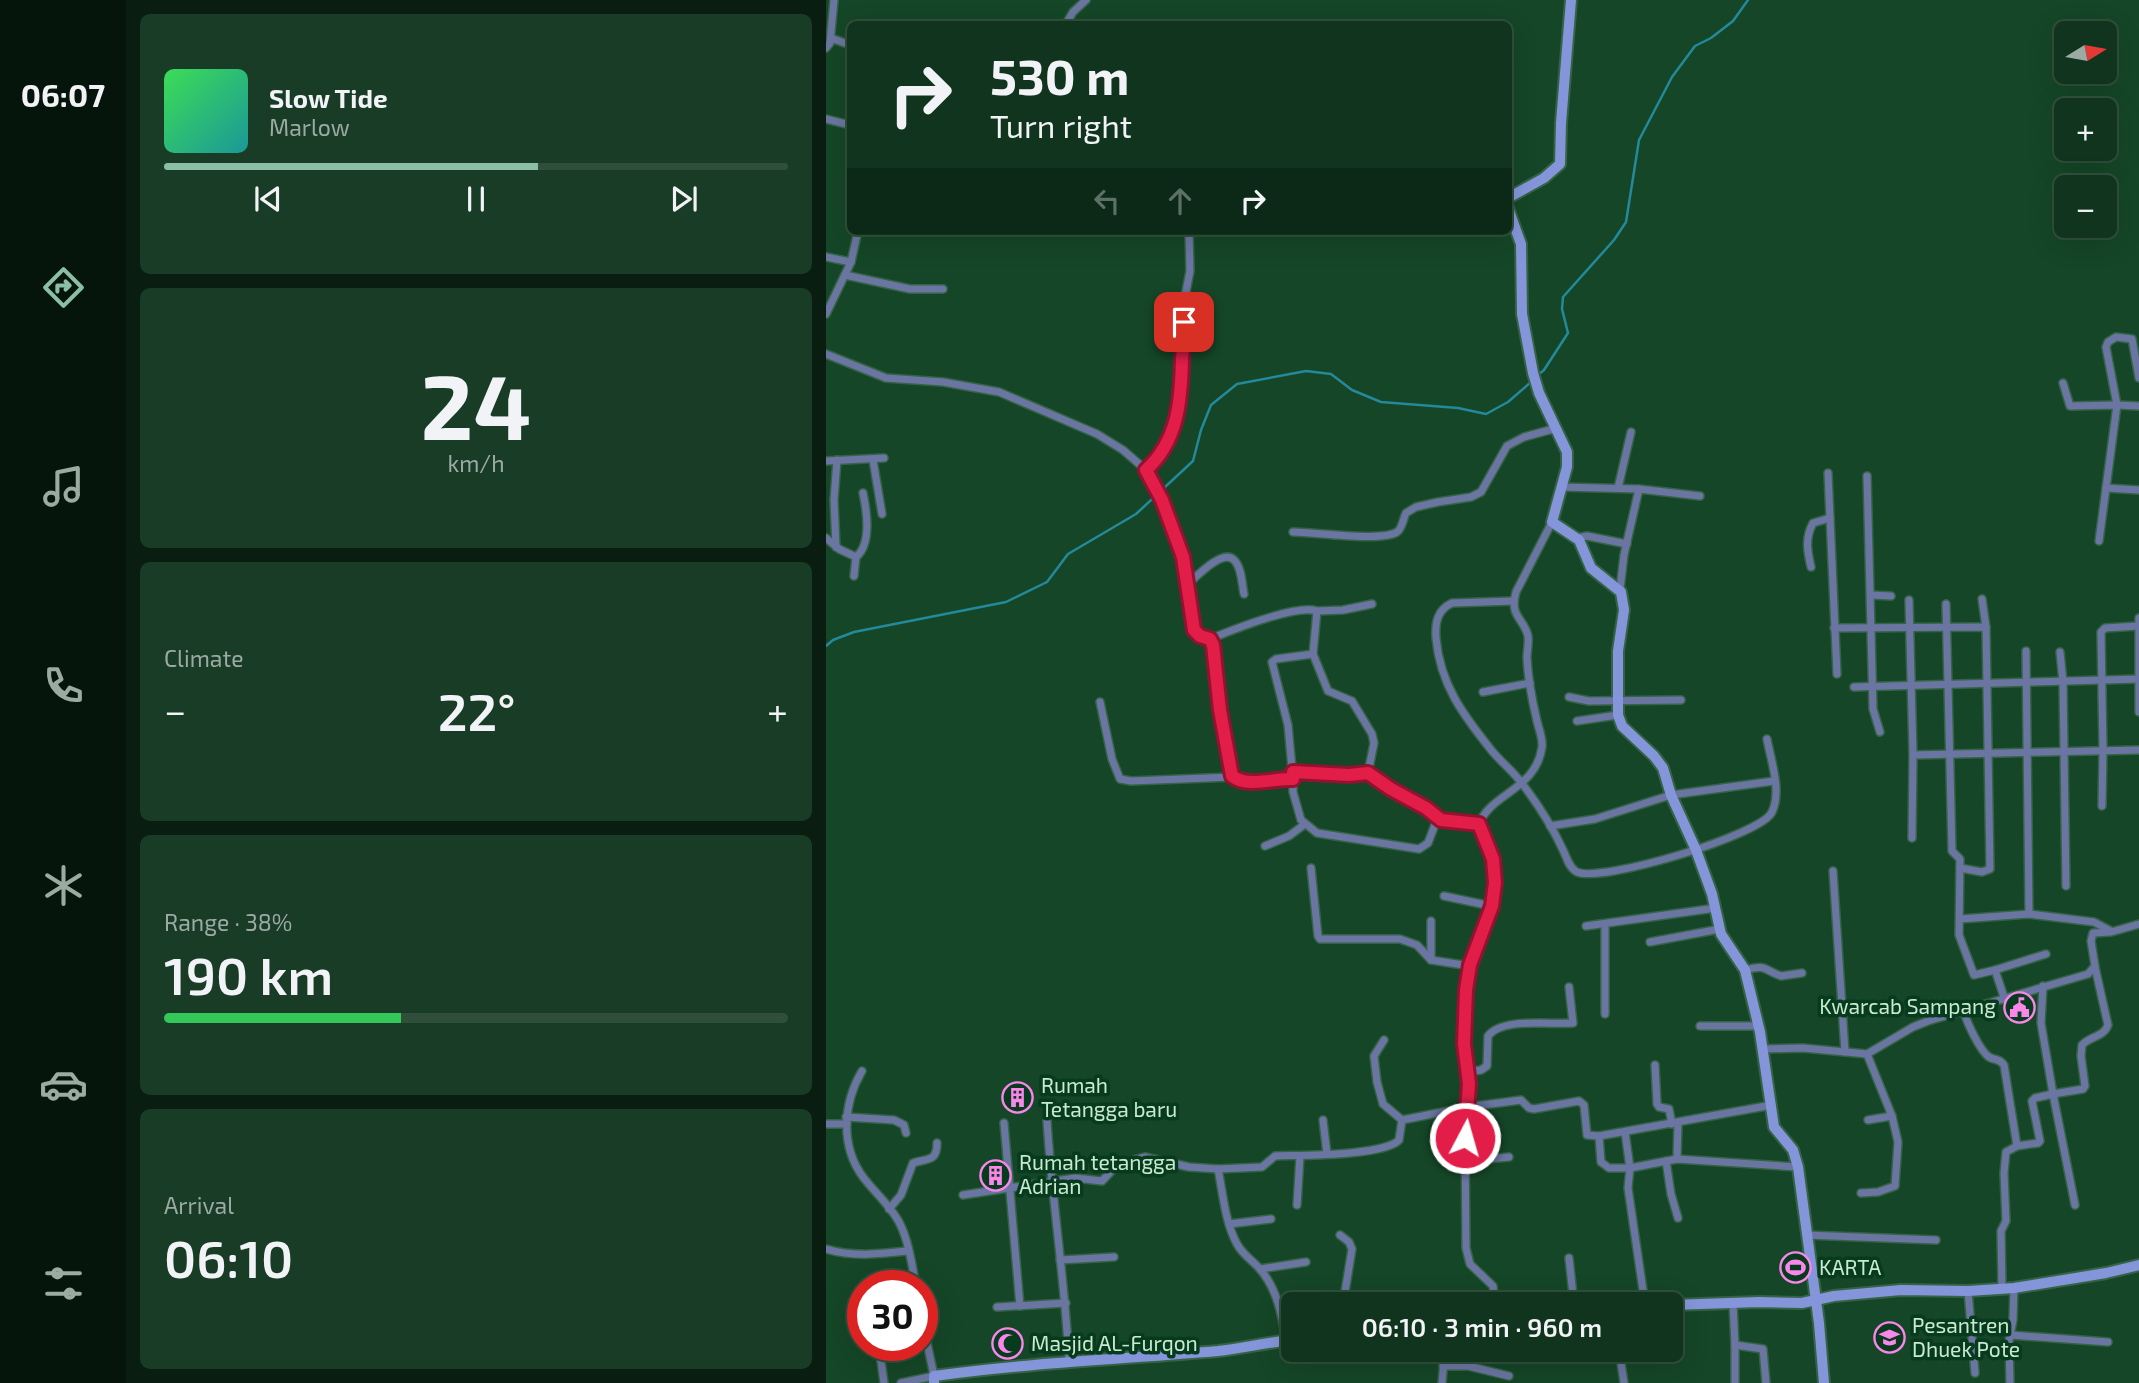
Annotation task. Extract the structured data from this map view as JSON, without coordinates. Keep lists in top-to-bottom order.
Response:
{
  "places": {
    "public building": ["Kwarcab Sampang"],
    "building": ["Rumah Tetangga baru", "Rumah tetangga Adrian"],
    "sports": ["KARTA"],
    "school or university": ["Pesantren Dhuek Pote"],
    "mosque": ["Masjid AL-Furqon"]
  },
  "north": "right",
  "page": {
    "tabs": "06:07",
    "map_buttons": ["+", "−"],
    "turn": ["530 m", "Turn right"],
    "song": ["Slow Tide", "Marlow"],
    "tile": [
      ["24", "km/h"],
      "Climate",
      ["Range · 38%", "190 km"],
      ["Arrival", "06:10"]
    ],
    "heat": ["−", "22°", "+"],
    "limit": "30",
    "trip": "06:10 · 3 min · 960 m"
  }
}
